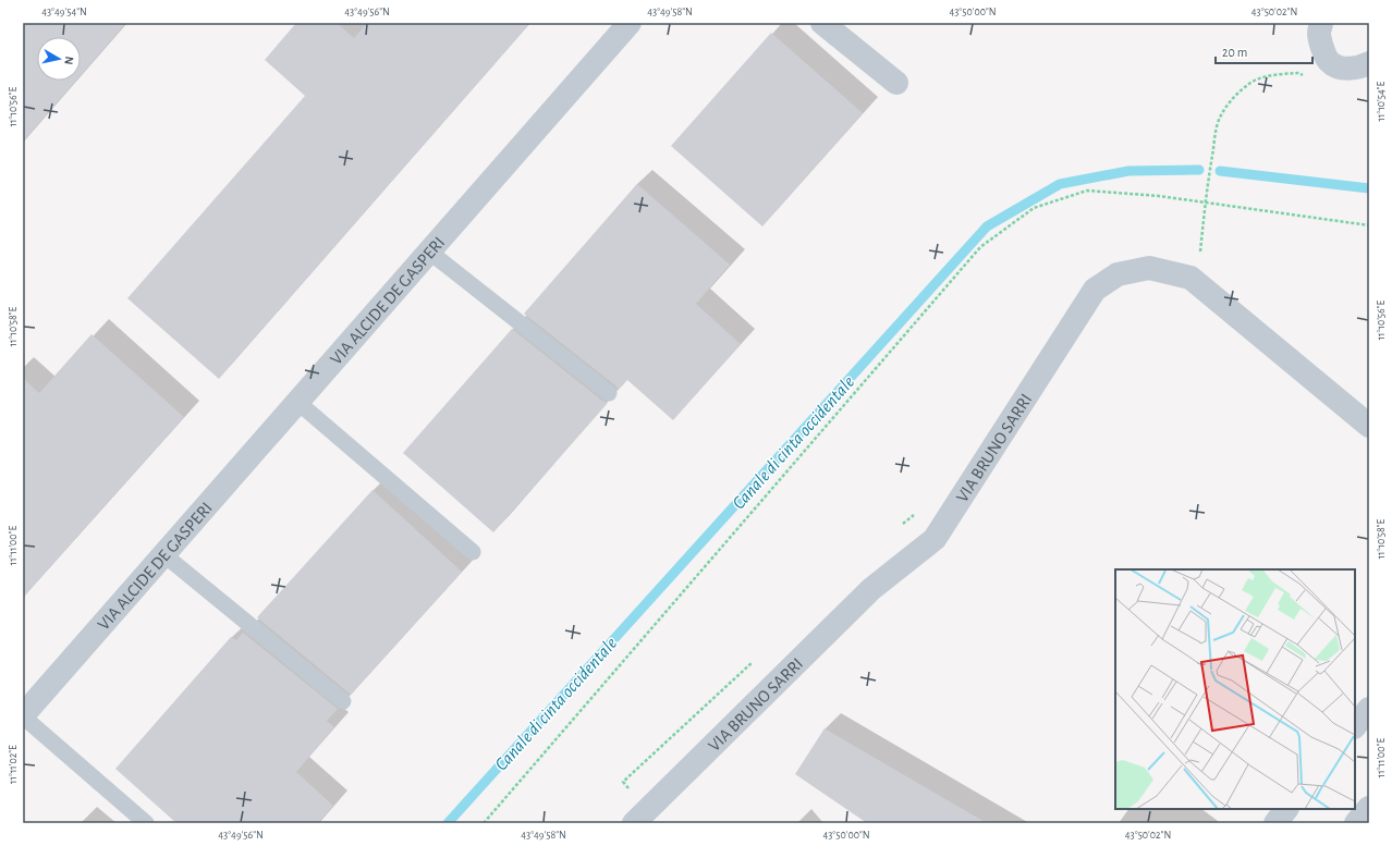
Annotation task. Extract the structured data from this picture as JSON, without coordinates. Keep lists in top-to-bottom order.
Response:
{
  "streets": {
    "street": ["VIA ALCIDE DE GASPERI", "VIA BRUNO SARRI"]
  },
  "water": ["Canale di cinta occidentale"],
  "scale_bar": "20 m",
  "north": "right",
  "coordinates": [
    "43°49'54\"N",
    "43°49'56\"N",
    "43°49'58\"N",
    "43°50'00\"N",
    "43°50'02\"N",
    "11°10'54\"E",
    "11°10'56\"E",
    "11°10'58\"E",
    "11°11'00\"E",
    "11°11'02\"E"
  ]
}
